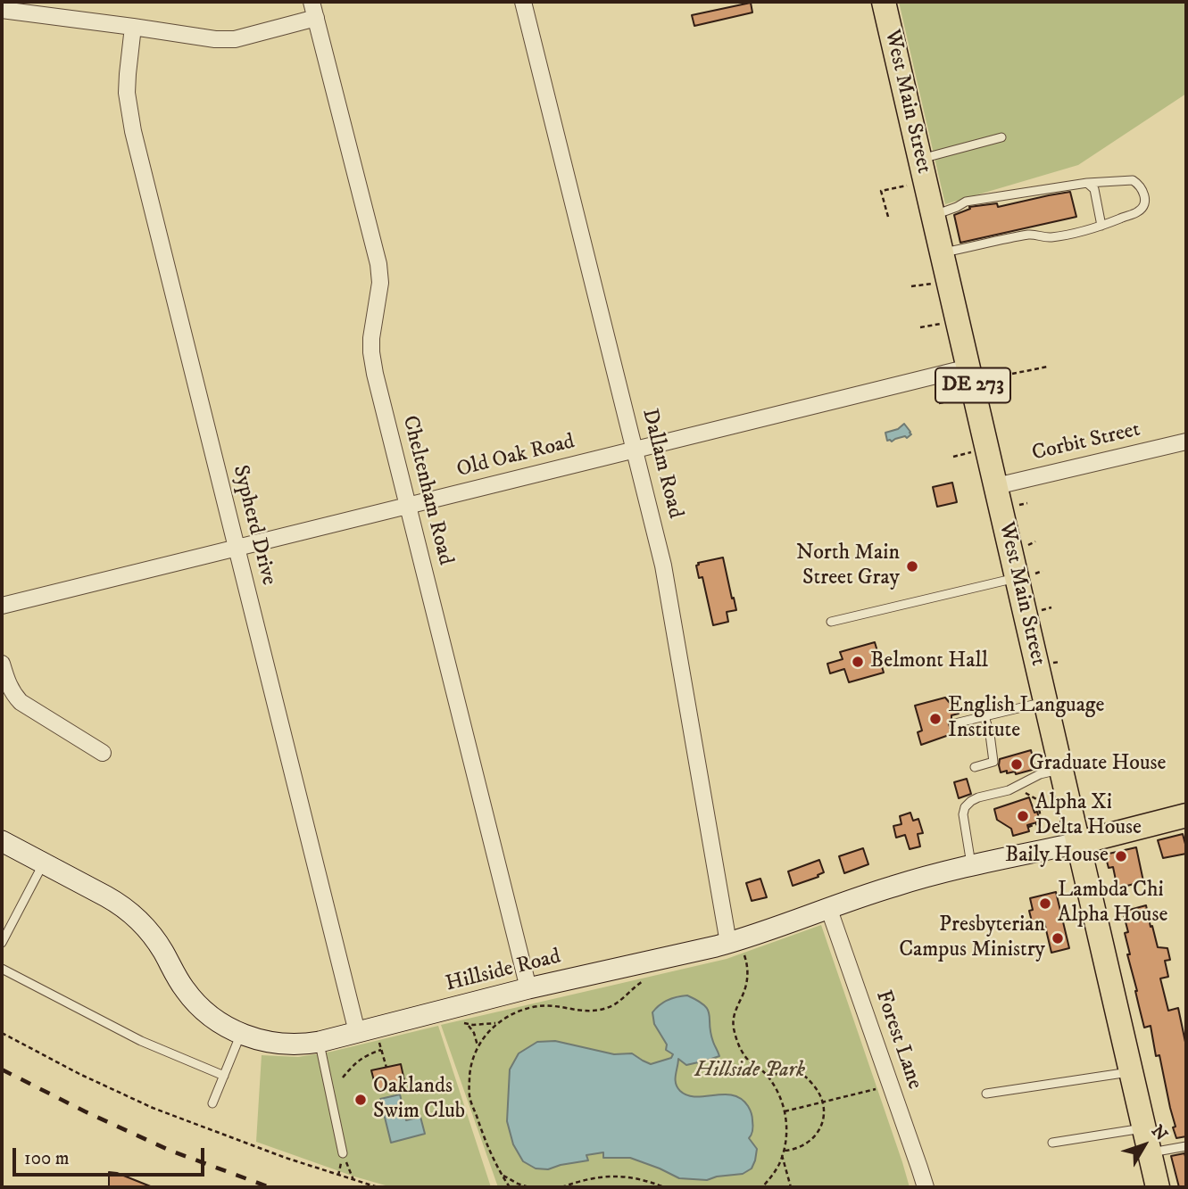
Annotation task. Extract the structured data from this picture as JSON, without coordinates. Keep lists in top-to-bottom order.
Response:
{
  "streets": {
    "main road": ["West Main Street", "DE 273"],
    "street": [
      "Corbit Street",
      "Old Oak Road",
      "Dallam Road",
      "Cheltenham Road",
      "Sypherd Drive",
      "Hillside Road",
      "Forest Lane"
    ]
  },
  "crossings": [
    ["West Main Street", "Corbit Street"],
    ["West Main Street", "Old Oak Road"],
    ["West Main Street", "Hillside Road"],
    ["Old Oak Road", "Dallam Road"],
    ["Old Oak Road", "Cheltenham Road"],
    ["Old Oak Road", "Sypherd Drive"],
    ["Dallam Road", "Hillside Road"],
    ["Cheltenham Road", "Hillside Road"],
    ["Sypherd Drive", "Hillside Road"],
    ["Hillside Road", "Forest Lane"]
  ],
  "parks": ["Hillside Park"],
  "places": [
    "North Main Street Gray",
    "Belmont Hall",
    "English Language Institute",
    "Graduate House",
    "Alpha Xi Delta House",
    "Baily House",
    "Lambda Chi Alpha House",
    "Presbyterian Campus Ministry",
    "Oaklands Swim Club"
  ],
  "scale_bar": "100 m",
  "north": "top right"
}
